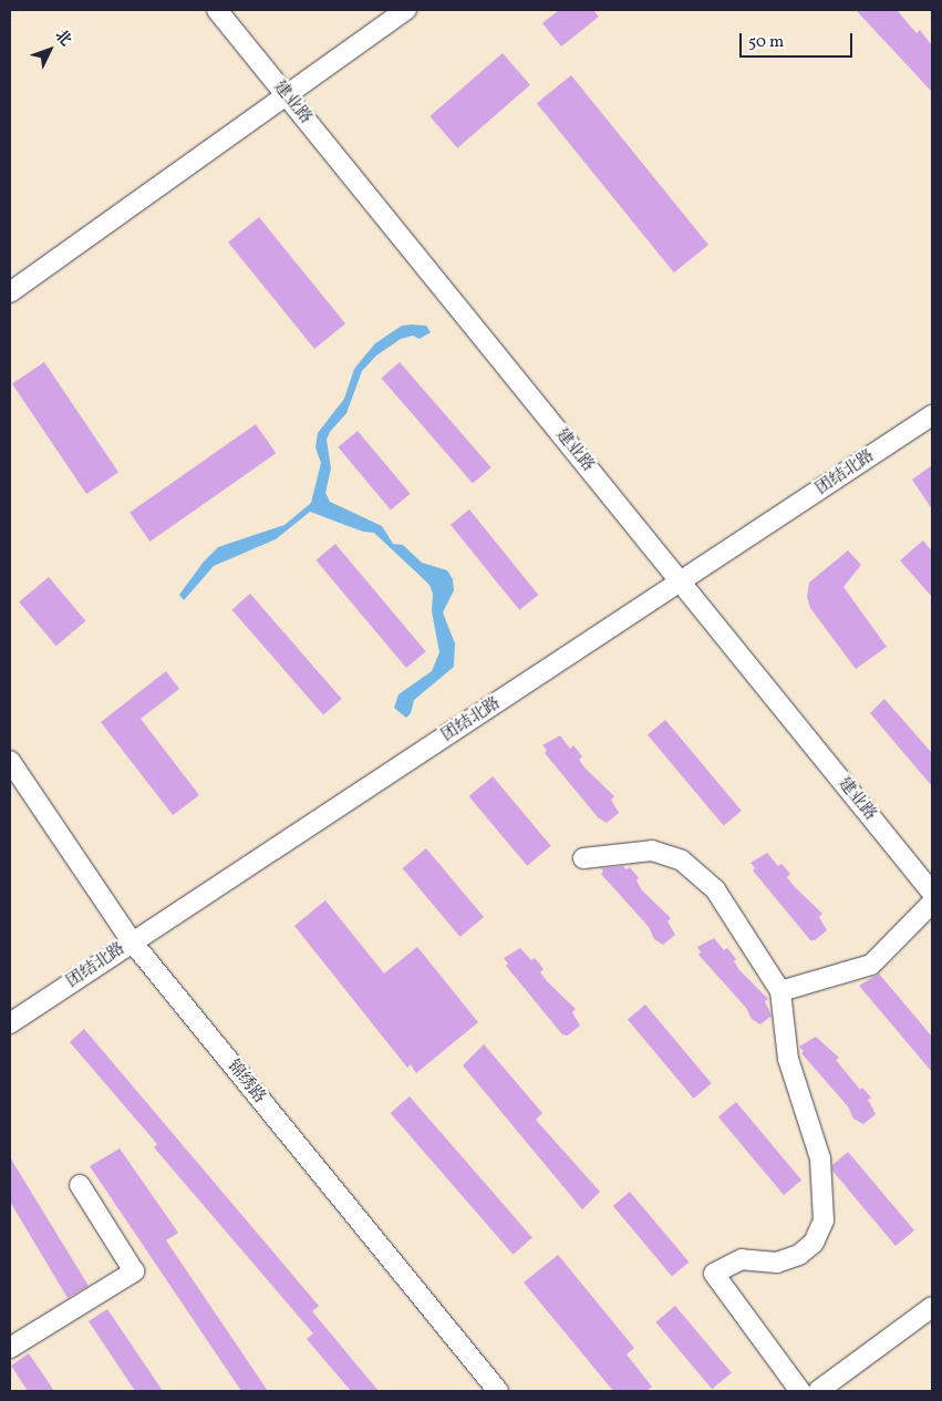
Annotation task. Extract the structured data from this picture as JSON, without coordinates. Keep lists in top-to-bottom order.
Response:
{
  "streets": {
    "street": ["建业路", "团结北路", "锦绣路"]
  },
  "crossings": [
    ["建业路", "团结北路"],
    ["团结北路", "锦绣路"]
  ],
  "scale_bar": "50 m",
  "north": "top right"
}
